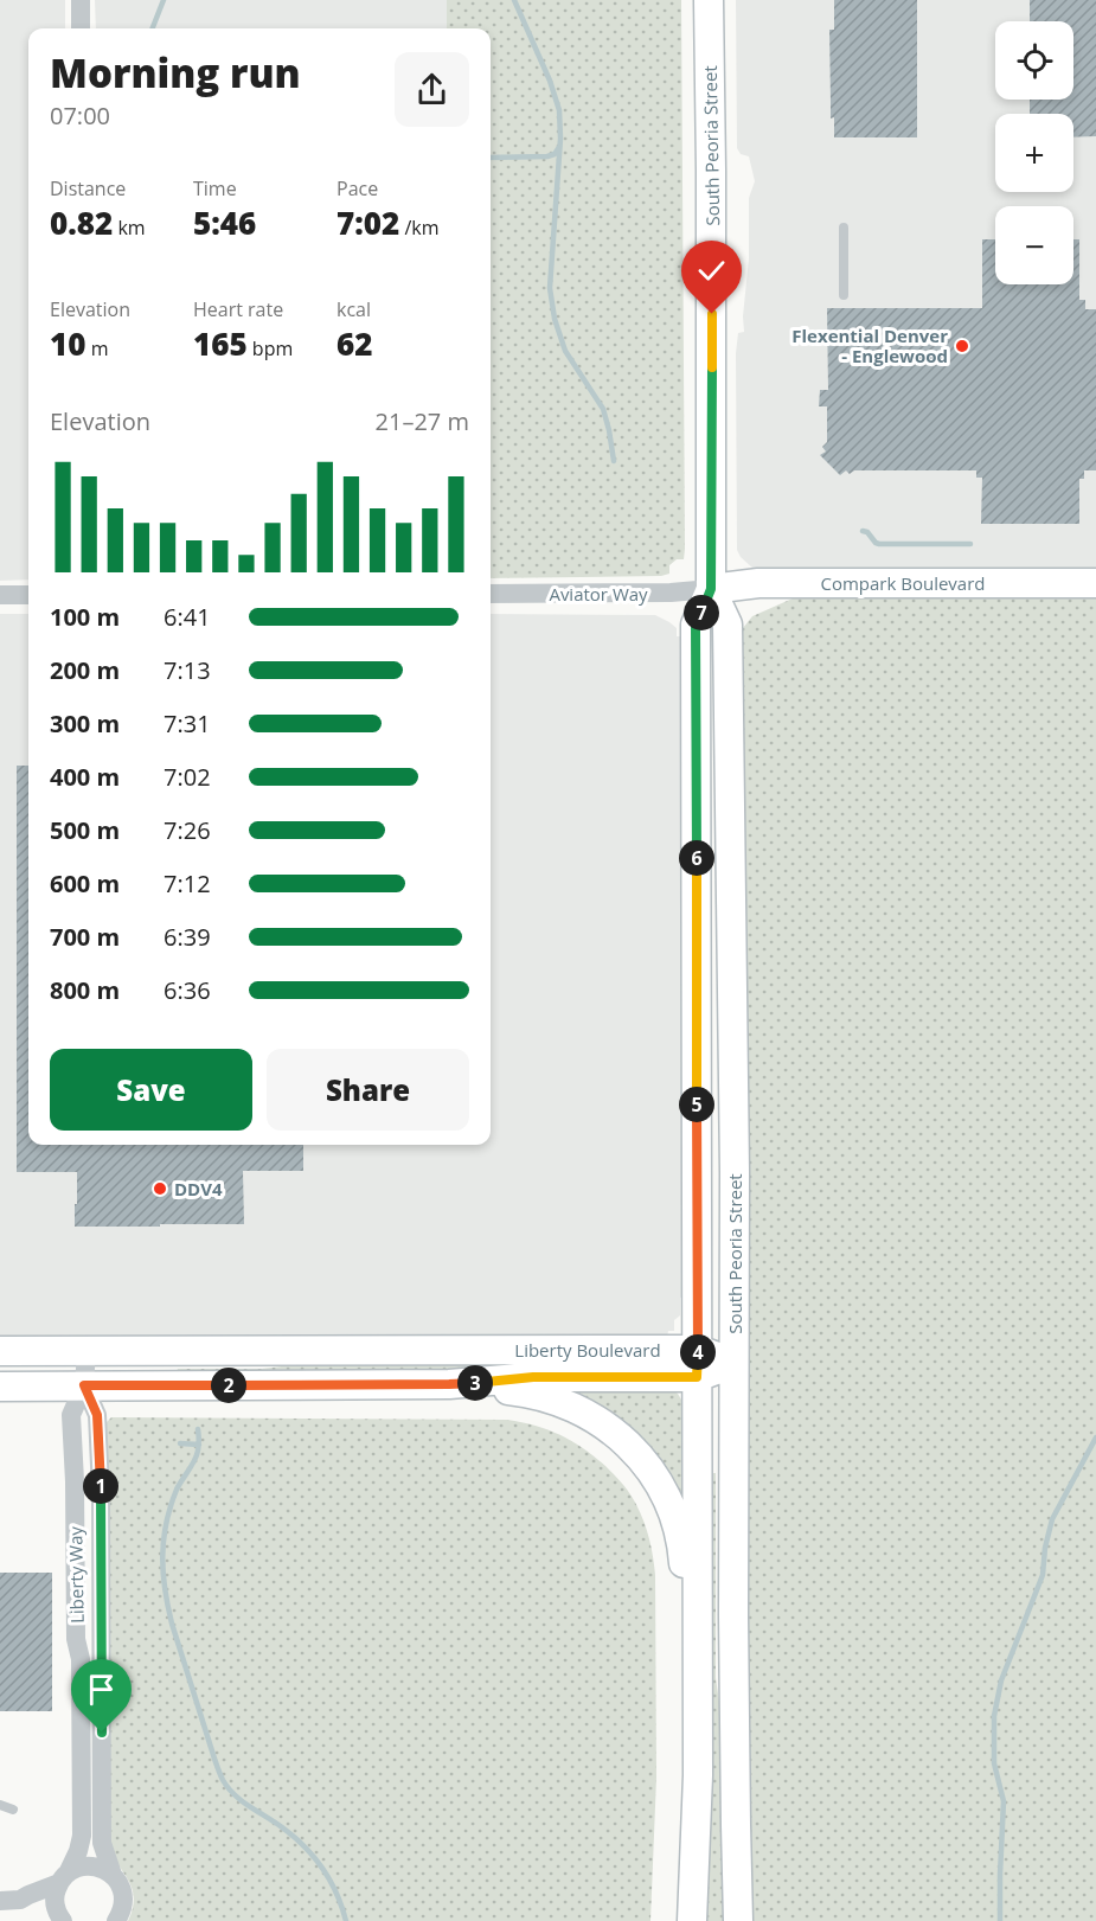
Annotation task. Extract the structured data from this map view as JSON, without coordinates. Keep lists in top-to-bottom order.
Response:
{
  "streets": {
    "main road": ["South Peoria Street", "Compark Boulevard", "Liberty Boulevard"],
    "street": ["Aviator Way", "Liberty Way"]
  },
  "crossings": [
    ["South Peoria Street", "Compark Boulevard"],
    ["South Peoria Street", "Aviator Way"],
    ["South Peoria Street", "Liberty Boulevard"],
    ["Compark Boulevard", "Aviator Way"],
    ["Liberty Boulevard", "Liberty Way"]
  ],
  "places": ["Flexential Denver - Englewood", "DDV4"],
  "page": {
    "map_buttons": ["+", "−"],
    "heading": ["Morning run", "07:00"],
    "stats": [
      ["Distance", "0.82 km"],
      ["Time", "5:46"],
      ["Pace", "7:02 /km"],
      ["Elevation", "10 m"],
      ["Heart rate", "165 bpm"],
      ["kcal", "62"]
    ],
    "chart": ["Elevation", "21–27 m"],
    "list": [
      {
        "name": "100 m",
        "note": "6:41"
      },
      {
        "name": "200 m",
        "note": "7:13"
      },
      {
        "name": "300 m",
        "note": "7:31"
      },
      {
        "name": "400 m",
        "note": "7:02"
      },
      {
        "name": "500 m",
        "note": "7:26"
      },
      {
        "name": "600 m",
        "note": "7:12"
      },
      {
        "name": "700 m",
        "note": "6:39"
      },
      {
        "name": "800 m",
        "note": "6:36"
      }
    ],
    "pins": [
      "7",
      "6",
      "5",
      "4",
      "3",
      "2",
      "1"
    ],
    "buttons": ["Save", "Share"]
  }
}
